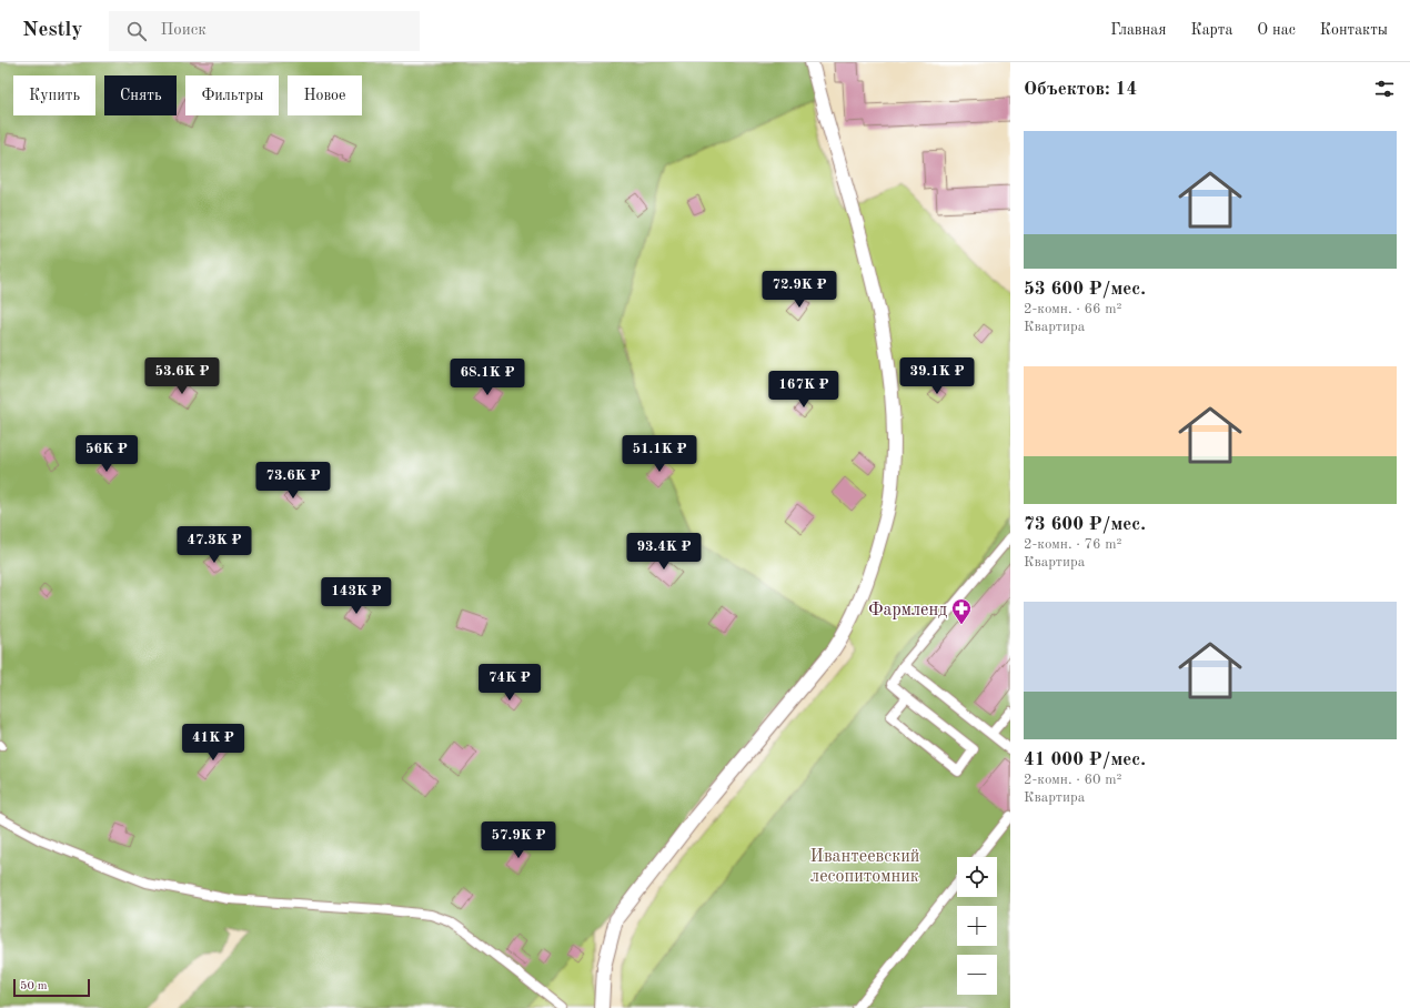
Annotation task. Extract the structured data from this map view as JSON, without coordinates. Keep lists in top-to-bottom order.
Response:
{
  "parks": ["Ивантеевский лесопитомник"],
  "places": {
    "pharmacy": ["Фармленд"]
  },
  "scale_bar": "50 m",
  "page": {
    "header": "Nestly",
    "search": "Поиск",
    "nav": [
      "Главная",
      "Карта",
      "О нас",
      "Контакты"
    ],
    "heading": "Объектов: 14",
    "chip": [
      "Купить",
      "Снять",
      "Фильтры",
      "Новое"
    ],
    "list": [
      {
        "name": "53 600 ₽/мес.",
        "note": "2-комн. · 66 m² · Квартира"
      },
      {
        "name": "73 600 ₽/мес.",
        "note": "2-комн. · 76 m² · Квартира"
      },
      {
        "name": "41 000 ₽/мес.",
        "note": "2-комн. · 60 m² · Квартира"
      }
    ],
    "price": [
      "72.9K ₽",
      "53.6K ₽",
      "39.1K ₽",
      "68.1K ₽",
      "167K ₽",
      "56K ₽",
      "51.1K ₽",
      "73.6K ₽",
      "47.3K ₽",
      "93.4K ₽",
      "143K ₽",
      "74K ₽",
      "41K ₽",
      "57.9K ₽"
    ],
    "map_buttons": ["+", "−"],
    "scale": "50 m"
  }
}
